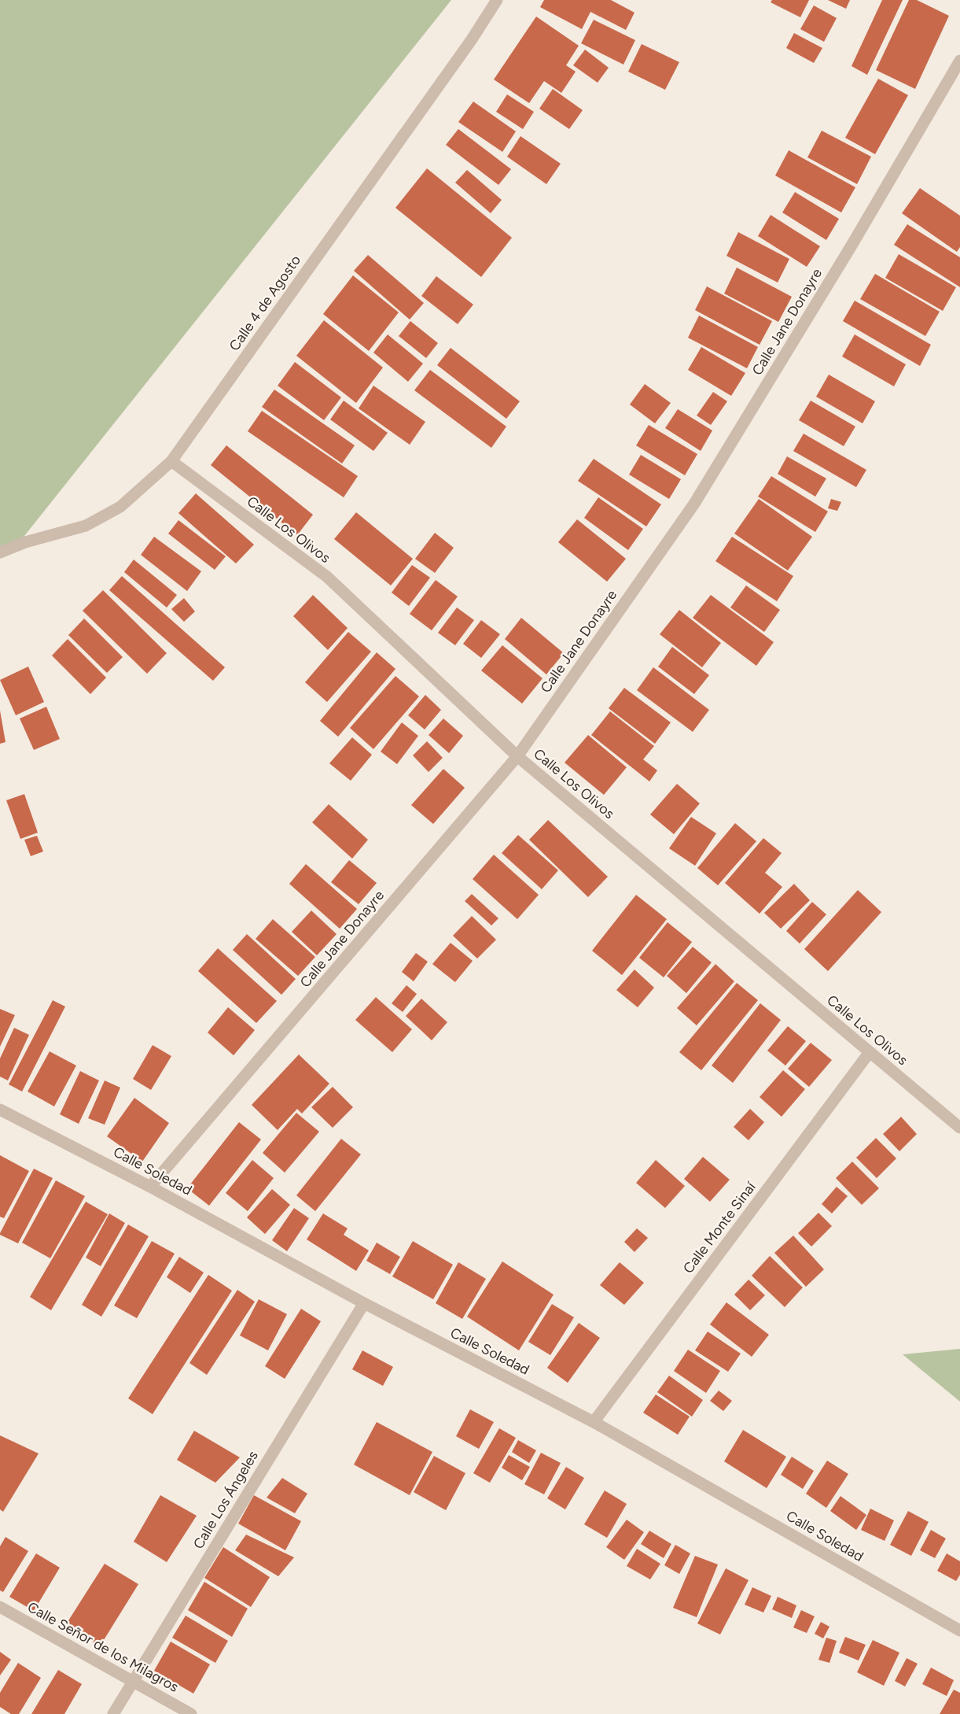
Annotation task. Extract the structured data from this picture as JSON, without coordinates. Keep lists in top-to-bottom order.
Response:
{
  "streets": {
    "street": [
      "Calle 4 de Agosto",
      "Calle Jane Donayre",
      "Calle Los Olivos",
      "Calle Soledad",
      "Calle Monte Sinaí",
      "Calle Los Ángeles",
      "Calle Señor de los Milagros"
    ]
  },
  "crossings": [
    ["Calle 4 de Agosto", "Calle Los Olivos"],
    ["Calle Jane Donayre", "Calle Los Olivos"],
    ["Calle Jane Donayre", "Calle Soledad"],
    ["Calle Los Olivos", "Calle Monte Sinaí"],
    ["Calle Soledad", "Calle Monte Sinaí"],
    ["Calle Soledad", "Calle Los Ángeles"],
    ["Calle Los Ángeles", "Calle Señor de los Milagros"]
  ]
}
